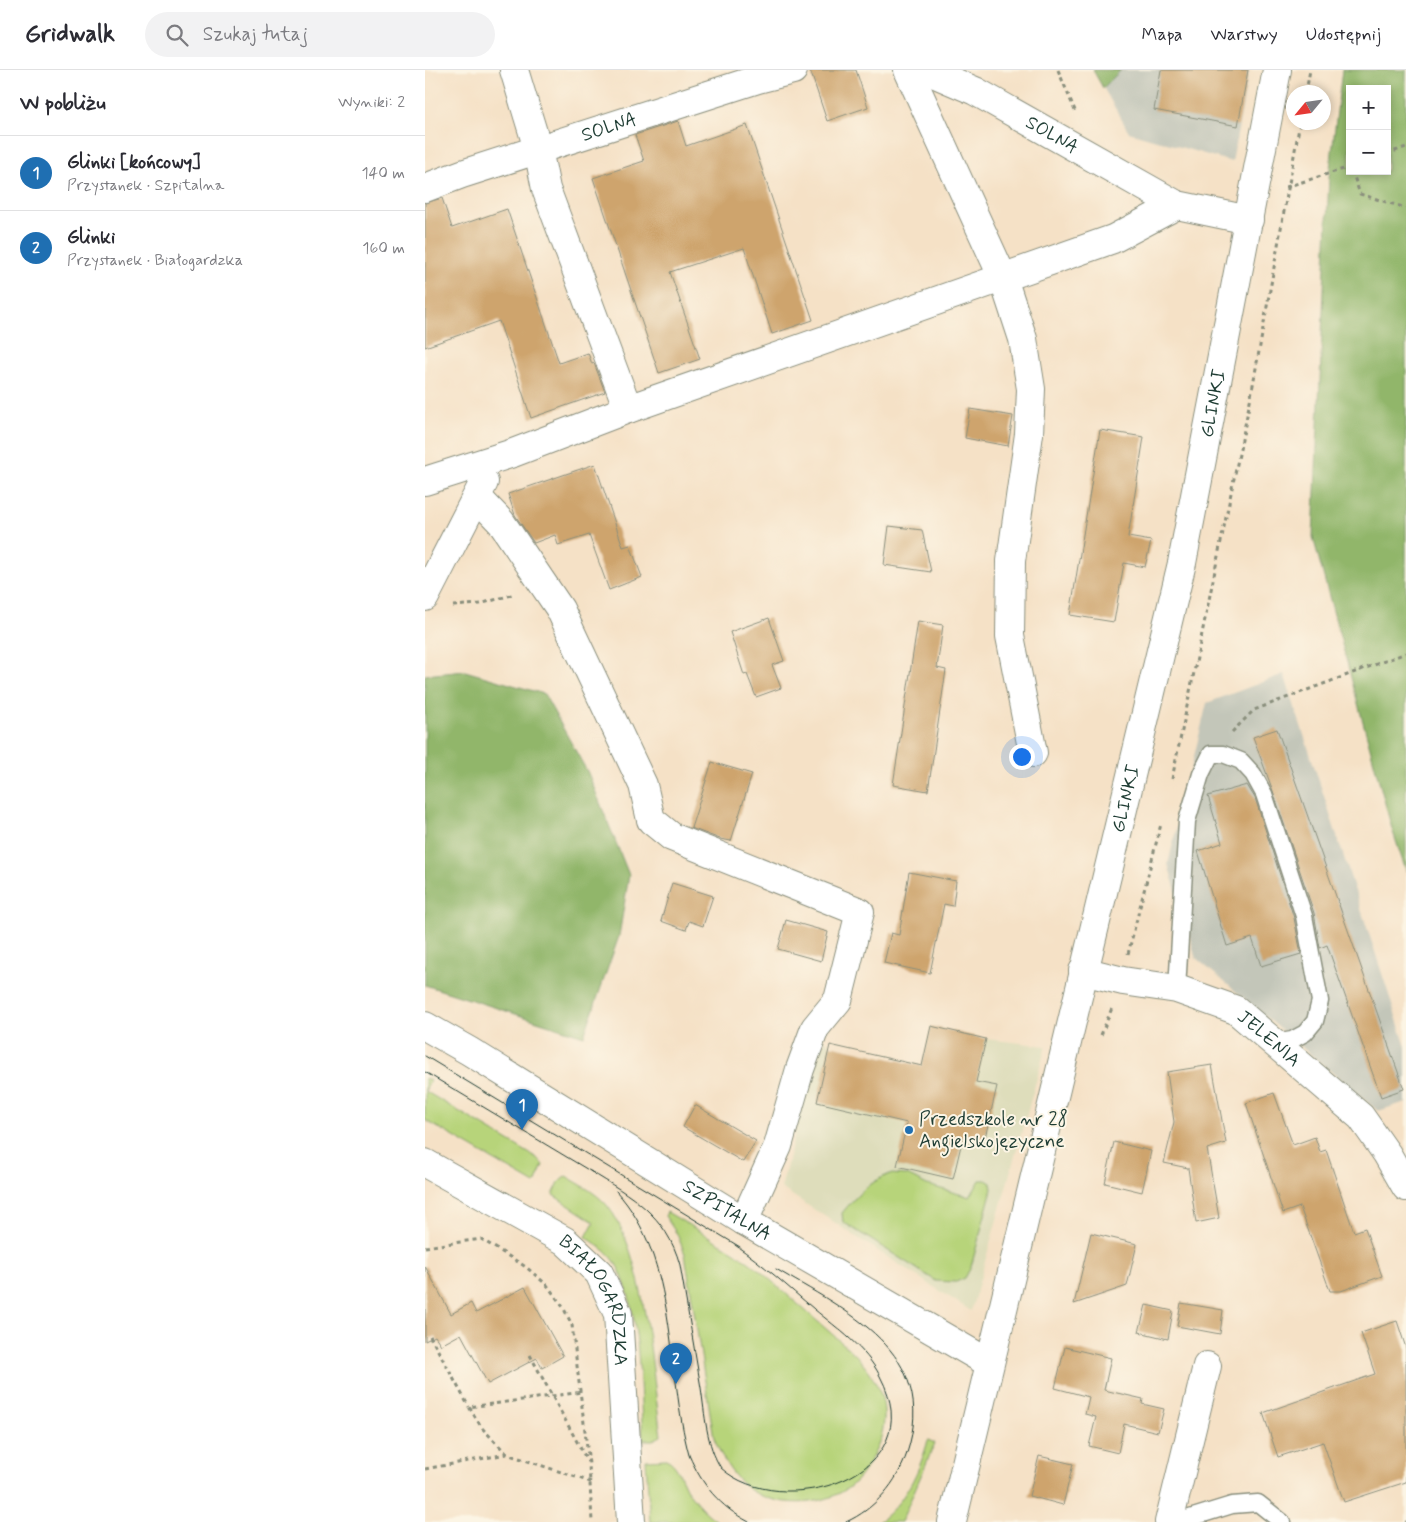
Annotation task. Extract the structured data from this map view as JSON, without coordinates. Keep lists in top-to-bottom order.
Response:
{
  "streets": {
    "street": [
      "SOLNA",
      "GLINKI",
      "JELENIA",
      "SZPITALNA",
      "BIAŁOGARDZKA"
    ]
  },
  "crossings": [
    ["SOLNA", "GLINKI"],
    ["GLINKI", "JELENIA"],
    ["GLINKI", "SZPITALNA"]
  ],
  "places": ["Przedszkole nr 28 Angielskojęzyczne"],
  "north": "bottom left",
  "page": {
    "header": "Gridwalk",
    "search": "Szukaj tutaj",
    "nav": ["Mapa", "Warstwy", "Udostępnij"],
    "heading": ["W pobliżu", "Wyniki: 2"],
    "map_buttons": ["+", "−"],
    "list": [
      {
        "mark": "1",
        "name": "Glinki [końcowy]",
        "note": "Przystanek · Szpitalna",
        "value": "140 m"
      },
      {
        "mark": "2",
        "name": "Glinki",
        "note": "Przystanek · Białogardzka",
        "value": "160 m"
      }
    ],
    "pins": ["1", "2"]
  }
}
